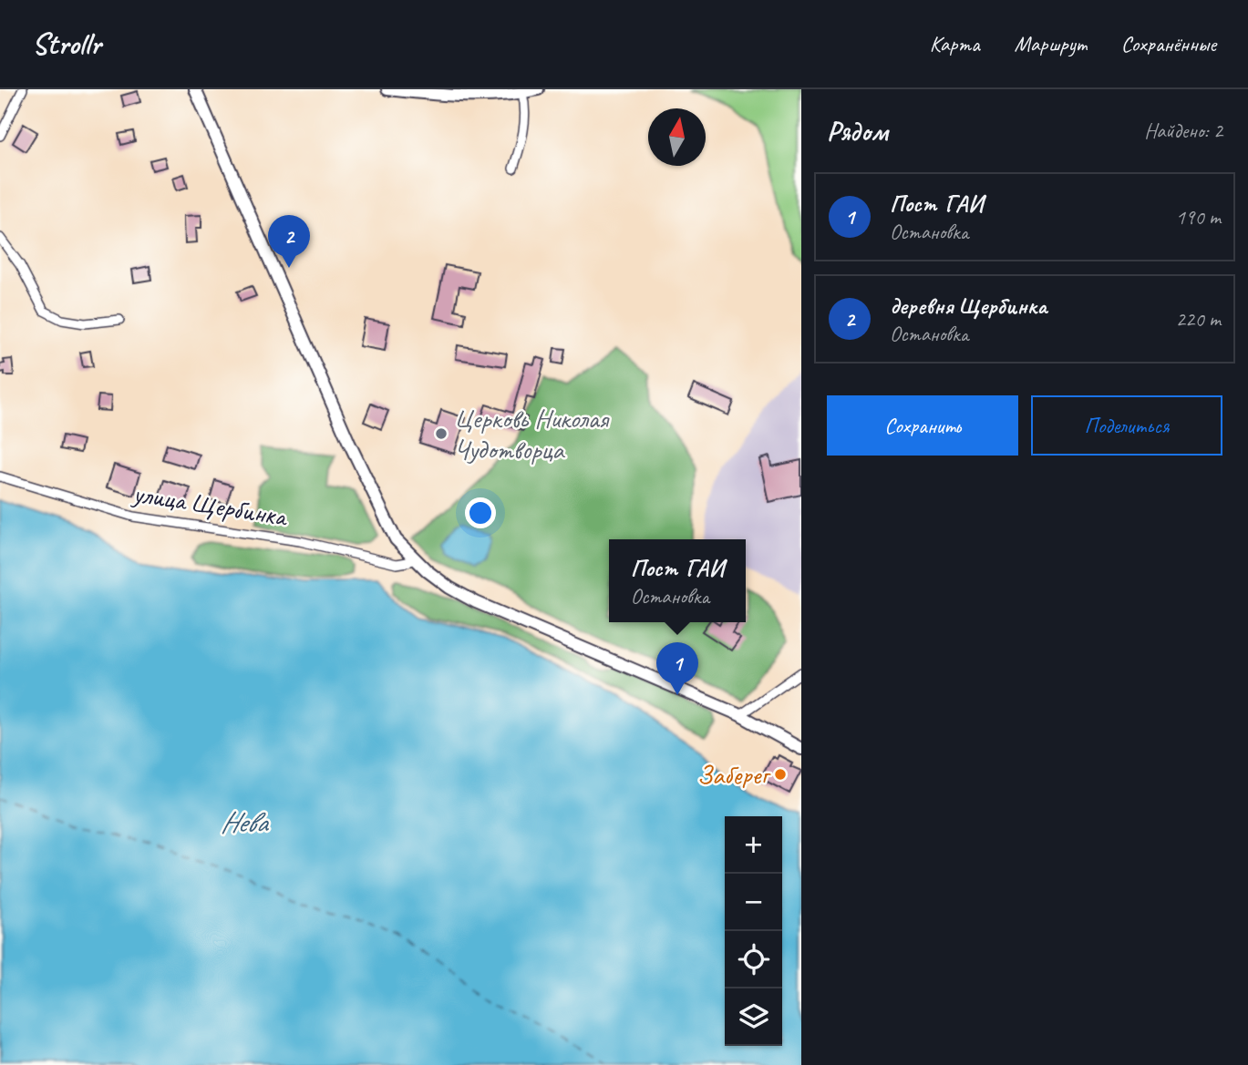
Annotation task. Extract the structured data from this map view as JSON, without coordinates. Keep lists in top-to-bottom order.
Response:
{
  "streets": {
    "street": ["улица Щербинка"]
  },
  "water": ["Нева"],
  "places": ["Церковь Николая Чудотворца", "Заберег"],
  "north": "top",
  "page": {
    "header": "Strollr",
    "nav": ["Карта", "Маршрут", "Сохранённые"],
    "heading": ["Рядом", "Найдено: 2"],
    "list": [
      {
        "mark": "1",
        "name": "Пост ГАИ",
        "note": "Остановка",
        "value": "190 m"
      },
      {
        "mark": "2",
        "name": "деревня Щербинка",
        "note": "Остановка",
        "value": "220 m"
      }
    ],
    "pins": ["2", "1"],
    "buttons": ["Сохранить", "Поделиться"],
    "popup": ["Пост ГАИ", "Остановка"],
    "map_buttons": ["+", "−"]
  }
}
